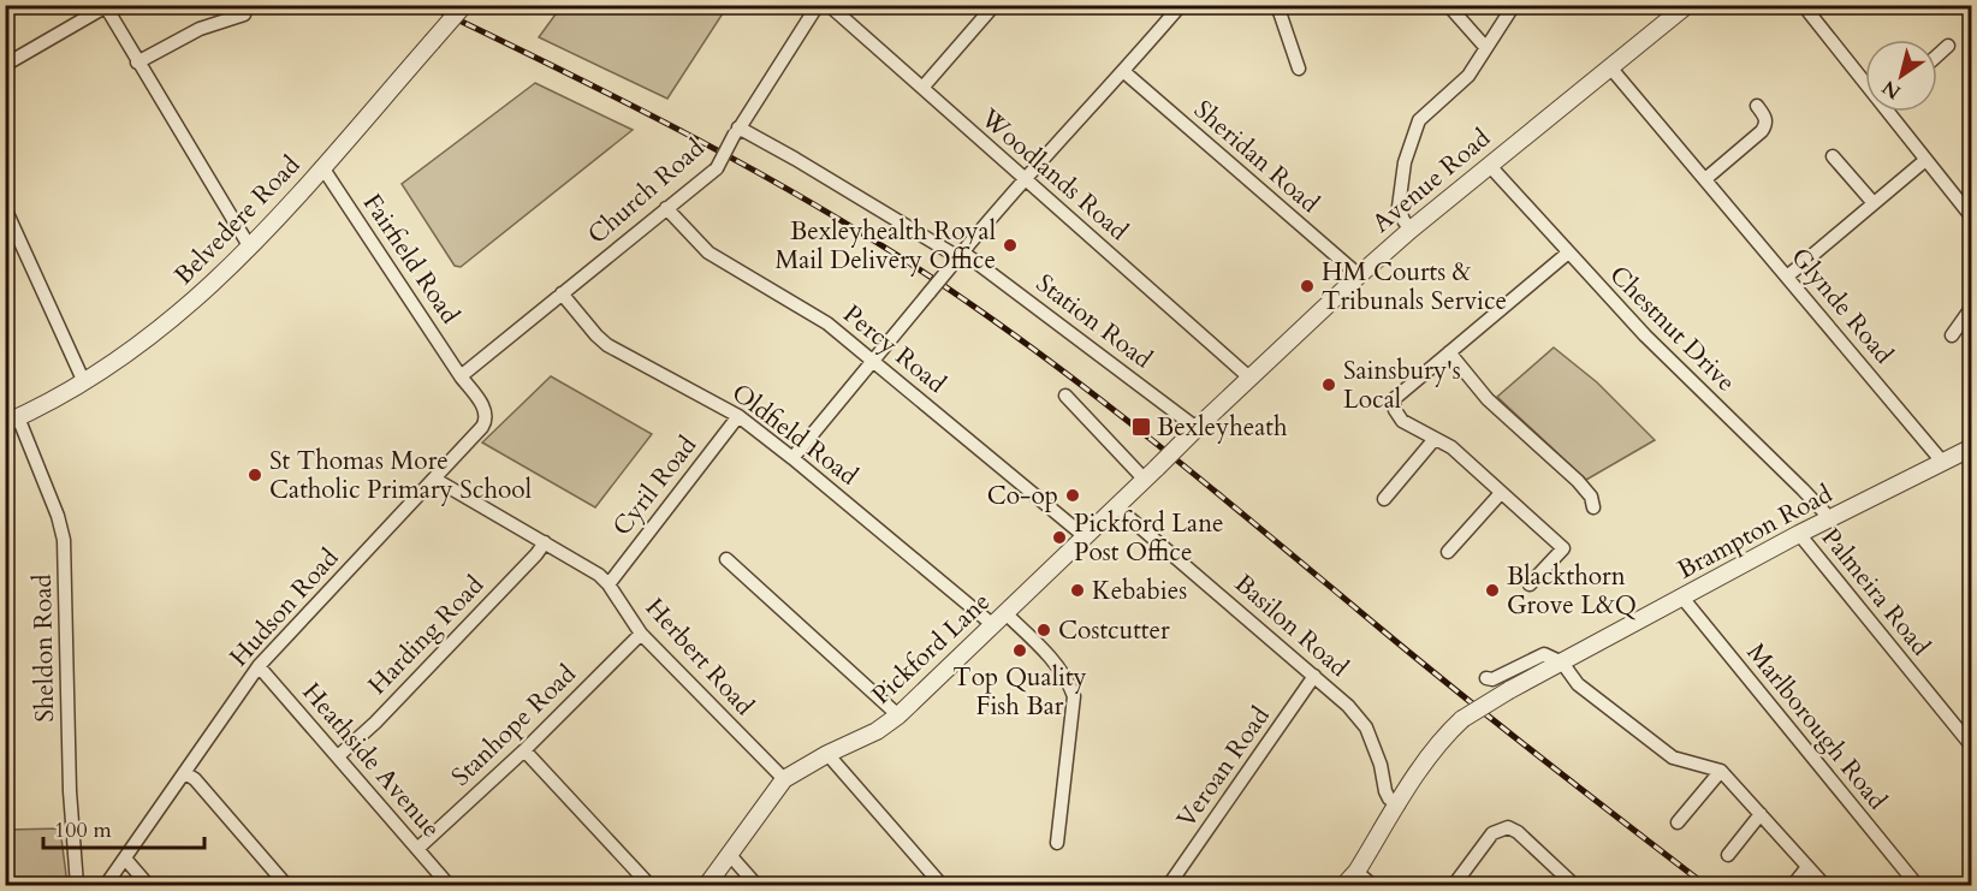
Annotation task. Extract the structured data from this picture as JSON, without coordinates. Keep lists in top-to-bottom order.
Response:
{
  "streets": {
    "street": [
      "Sheridan Road",
      "Woodlands Road",
      "Avenue Road",
      "Church Road",
      "Belvedere Road",
      "Fairfield Road",
      "Glynde Road",
      "Station Road",
      "Chestnut Drive",
      "Percy Road",
      "Oldfield Road",
      "Cyril Road",
      "Brampton Road",
      "Palmeira Road",
      "Hudson Road",
      "Basilon Road",
      "Harding Road",
      "Sheldon Road",
      "Pickford Lane",
      "Herbert Road",
      "Stanhope Road",
      "Marlborough Road",
      "Heathside Avenue",
      "Veroan Road"
    ]
  },
  "crossings": [
    ["Sheridan Road", "Avenue Road"],
    ["Woodlands Road", "Avenue Road"],
    ["Avenue Road", "Glynde Road"],
    ["Avenue Road", "Station Road"],
    ["Avenue Road", "Chestnut Drive"],
    ["Avenue Road", "Pickford Lane"],
    ["Church Road", "Fairfield Road"],
    ["Church Road", "Station Road"],
    ["Church Road", "Percy Road"],
    ["Church Road", "Oldfield Road"],
    ["Church Road", "Hudson Road"],
    ["Belvedere Road", "Fairfield Road"],
    ["Belvedere Road", "Sheldon Road"],
    ["Fairfield Road", "Hudson Road"],
    ["Glynde Road", "Brampton Road"],
    ["Chestnut Drive", "Brampton Road"],
    ["Percy Road", "Pickford Lane"],
    ["Oldfield Road", "Cyril Road"],
    ["Oldfield Road", "Pickford Lane"],
    ["Cyril Road", "Herbert Road"],
    ["Brampton Road", "Palmeira Road"],
    ["Brampton Road", "Basilon Road"],
    ["Brampton Road", "Marlborough Road"],
    ["Hudson Road", "Herbert Road"],
    ["Hudson Road", "Heathside Avenue"],
    ["Basilon Road", "Pickford Lane"],
    ["Basilon Road", "Veroan Road"],
    ["Harding Road", "Herbert Road"],
    ["Harding Road", "Heathside Avenue"],
    ["Pickford Lane", "Herbert Road"],
    ["Herbert Road", "Stanhope Road"],
    ["Stanhope Road", "Heathside Avenue"]
  ],
  "places": {
    "other": [
      "Bexleyhealth Royal Mail Delivery Office",
      "HM Courts & Tribunals Service",
      "Sainsbury's Local",
      "St Thomas More Catholic Primary School",
      "Co-op",
      "Pickford Lane Post Office",
      "Kebabies",
      "Blackthorn Grove L&Q",
      "Costcutter",
      "Top Quality Fish Bar"
    ],
    "transit": ["Bexleyheath"]
  },
  "scale_bar": "100 m",
  "north": "bottom left"
}
